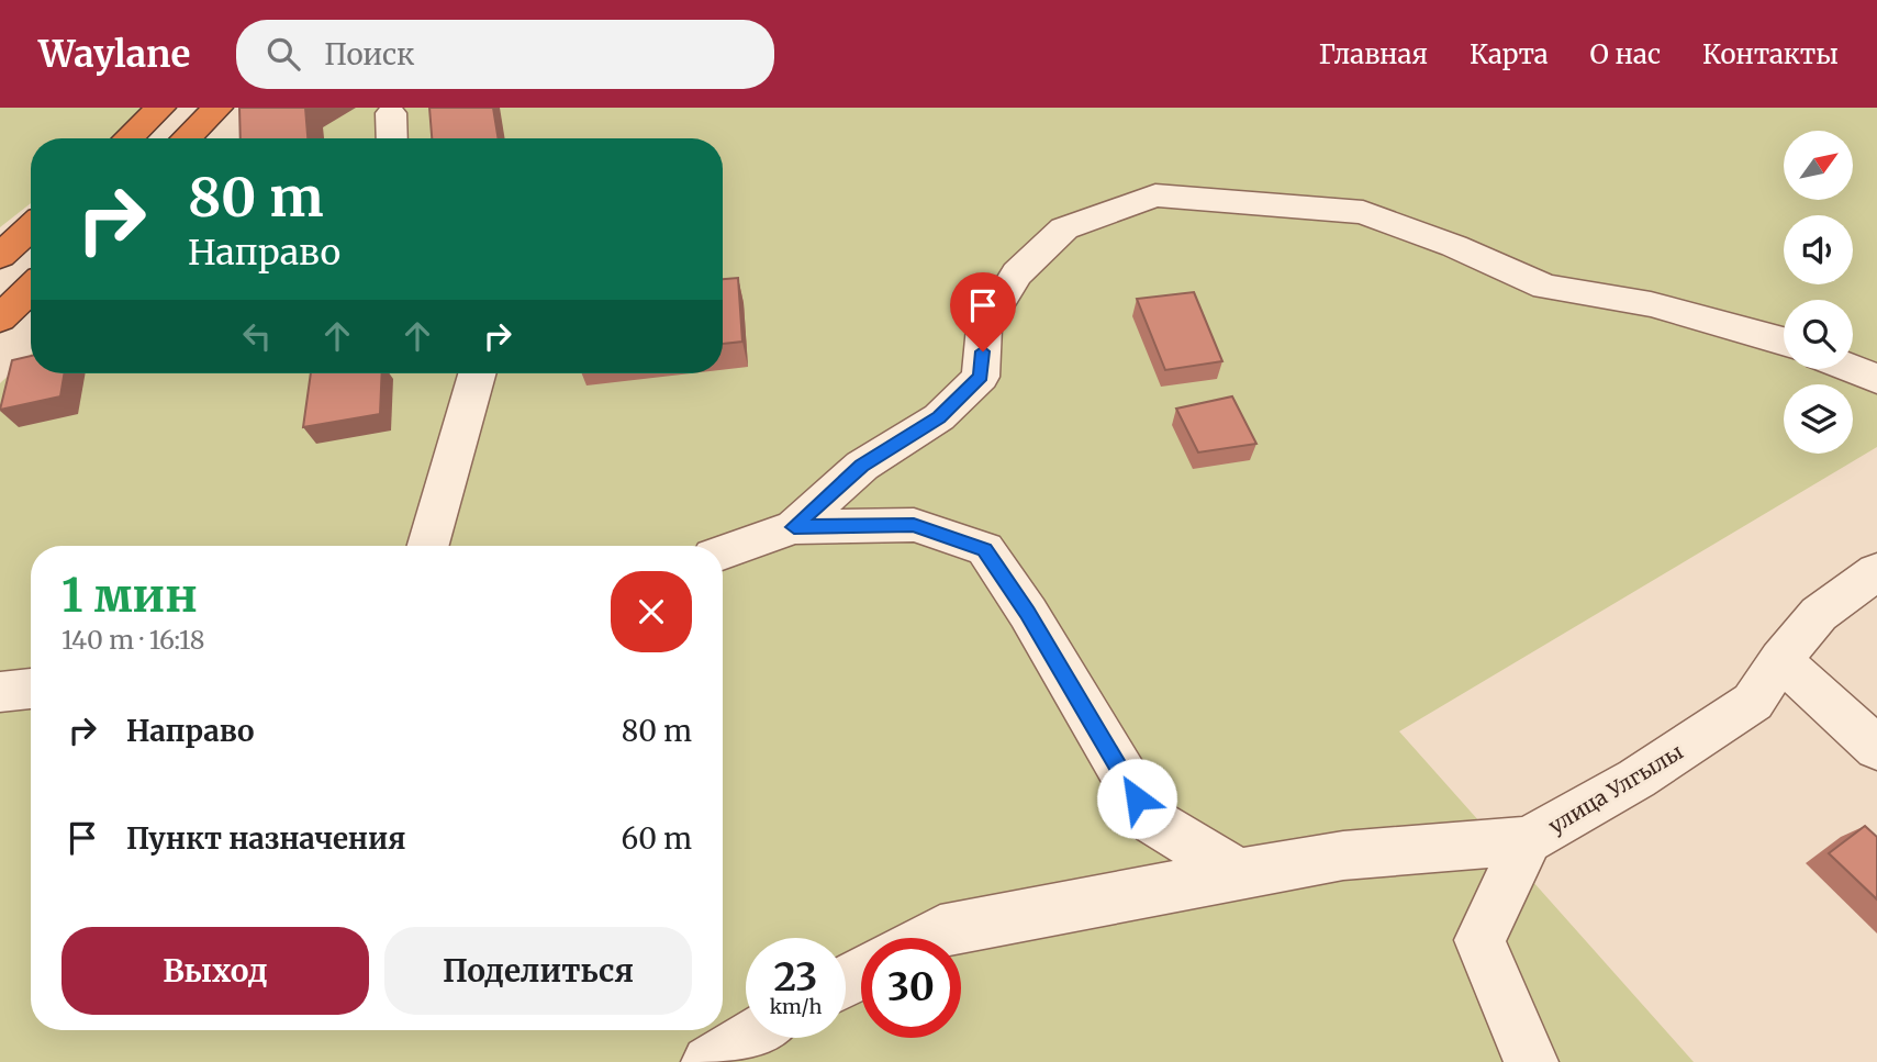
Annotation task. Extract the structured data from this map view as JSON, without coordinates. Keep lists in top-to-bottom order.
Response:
{
  "streets": {
    "street": ["улица Улгылы"]
  },
  "north": "top right",
  "page": {
    "header": "Waylane",
    "search": "Поиск",
    "nav": [
      "Главная",
      "Карта",
      "О нас",
      "Контакты"
    ],
    "turn": ["80 m", "Направо"],
    "heading": ["1 мин", "140 m · 16:18"],
    "list": [
      {
        "name": "Направо",
        "value": "80 m"
      },
      {
        "name": "Пункт назначения",
        "value": "60 m"
      }
    ],
    "buttons": ["Выход", "Поделиться"],
    "speed": "23 km/h",
    "limit": "30"
  }
}
